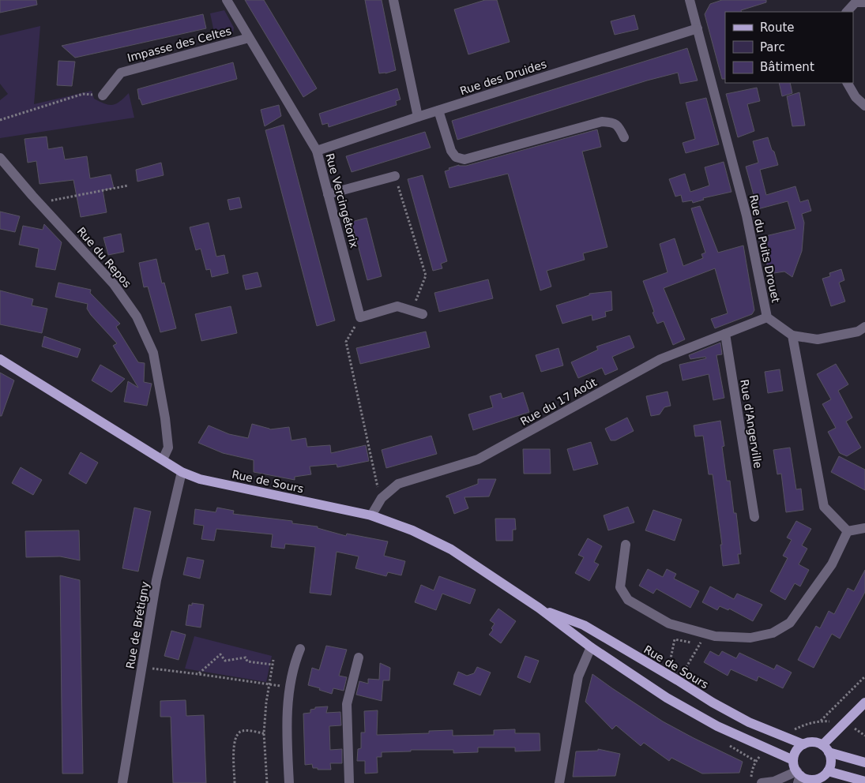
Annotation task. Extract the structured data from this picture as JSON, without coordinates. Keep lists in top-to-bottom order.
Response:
{
  "streets": {
    "main road": ["Rue de Sours"],
    "street": [
      "Impasse des Celtes",
      "Rue des Druides",
      "Rue Vercingétorix",
      "Rue du Puits Drouet",
      "Rue du Repos",
      "Rue du 17 Août",
      "Rue d'Angerville",
      "Rue de Brétigny"
    ]
  },
  "crossings": [
    ["Impasse des Celtes", "Rue Vercingétorix"],
    ["Rue des Druides", "Rue Vercingétorix"],
    ["Rue des Druides", "Rue du Puits Drouet"],
    ["Rue du Puits Drouet", "Rue du 17 Août"],
    ["Rue du Repos", "Rue de Sours"],
    ["Rue du 17 Août", "Rue d'Angerville"],
    ["Rue du 17 Août", "Rue de Sours"],
    ["Rue de Sours", "Rue de Brétigny"]
  ],
  "legend": ["Route", "Parc", "Bâtiment"]
}
